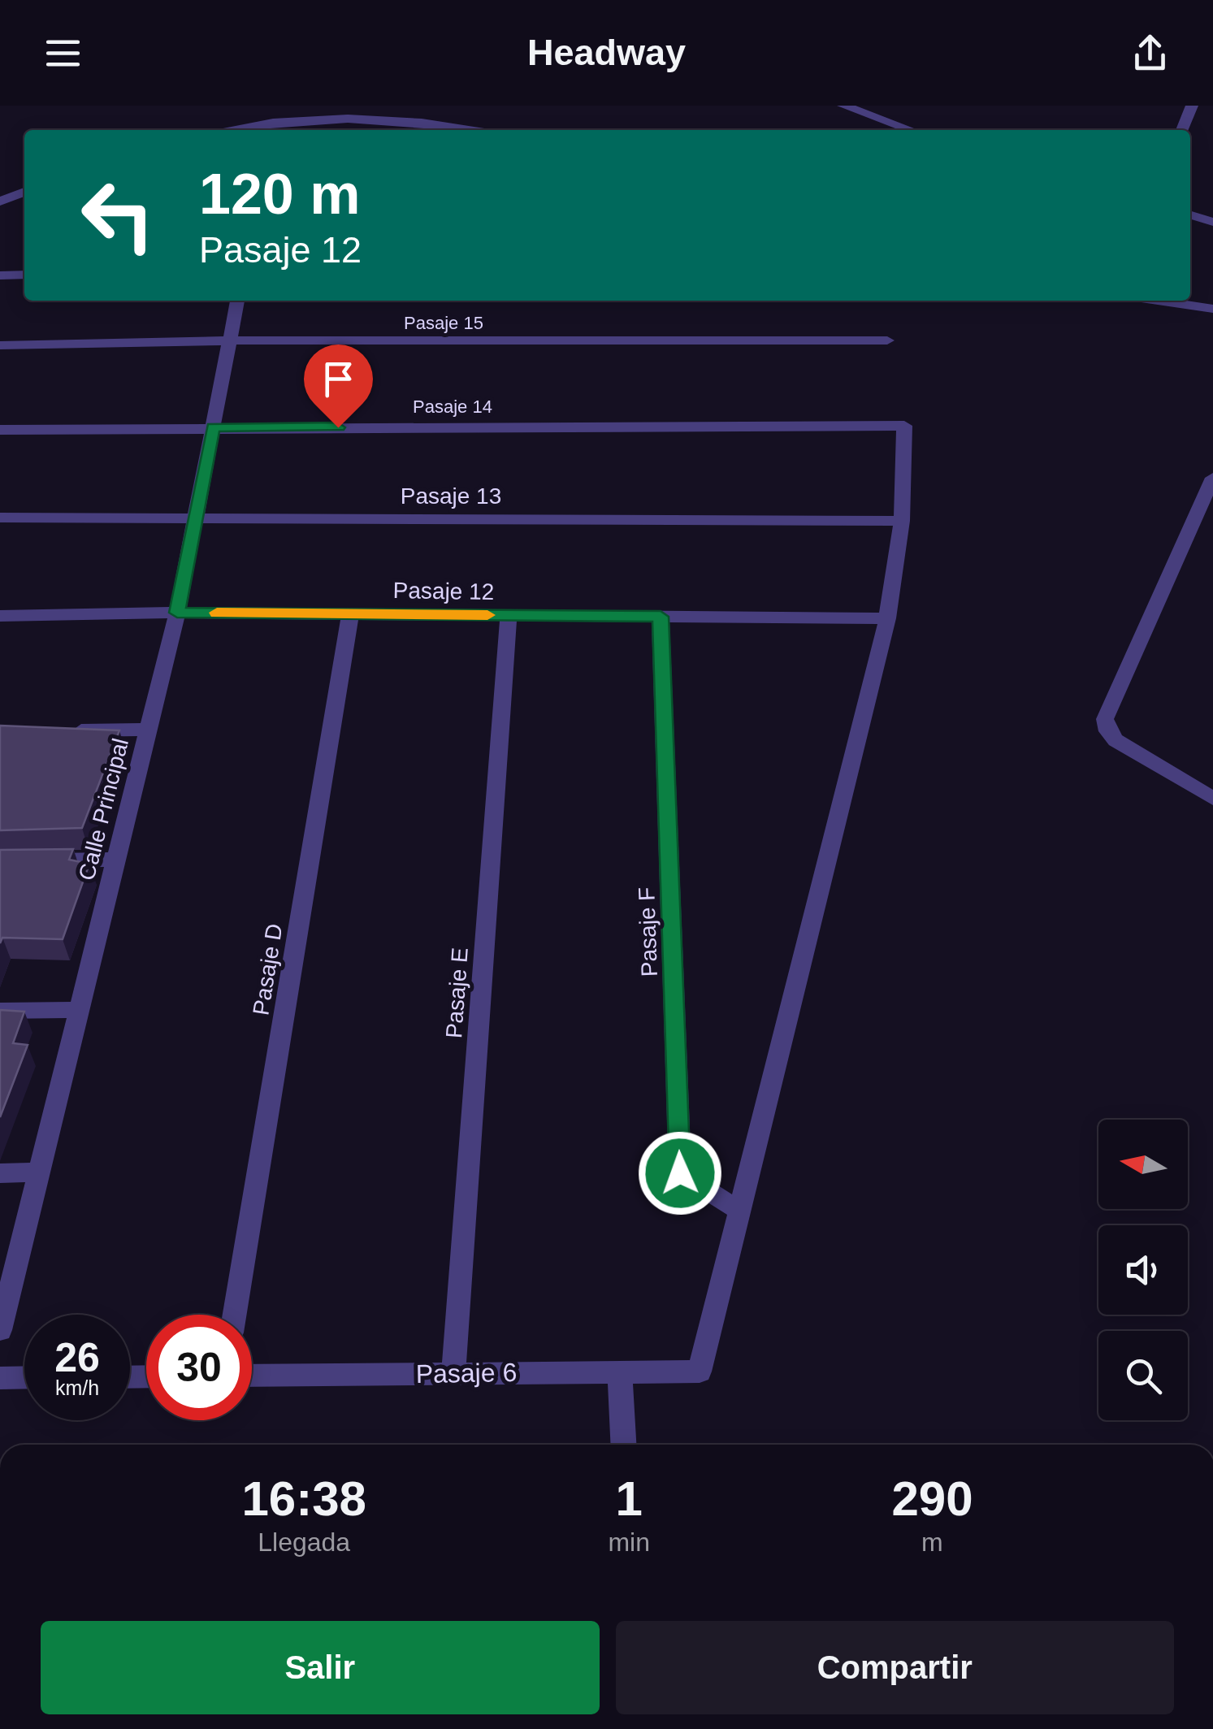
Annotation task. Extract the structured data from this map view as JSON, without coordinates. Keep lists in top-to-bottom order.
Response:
{
  "streets": {
    "street": [
      "Pasaje 15",
      "Pasaje 14",
      "Pasaje 13",
      "Pasaje 12",
      "Calle Principal",
      "Pasaje F",
      "Pasaje D",
      "Pasaje E",
      "Pasaje 6"
    ]
  },
  "crossings": [
    ["Pasaje 15", "Calle Principal"],
    ["Pasaje 14", "Pasaje 13"],
    ["Pasaje 14", "Calle Principal"],
    ["Pasaje 13", "Calle Principal"],
    ["Pasaje 12", "Calle Principal"],
    ["Pasaje 12", "Pasaje F"],
    ["Pasaje 12", "Pasaje D"],
    ["Pasaje 12", "Pasaje E"],
    ["Pasaje F", "Pasaje 6"],
    ["Pasaje E", "Pasaje 6"]
  ],
  "north": "left",
  "page": {
    "header": "Headway",
    "turn": ["120 m", "Pasaje 12"],
    "speed": "26 km/h",
    "limit": "30",
    "eta": [
      "16:38",
      "Llegada",
      "1",
      "min",
      "290",
      "m"
    ],
    "buttons": ["Salir", "Compartir"]
  }
}
